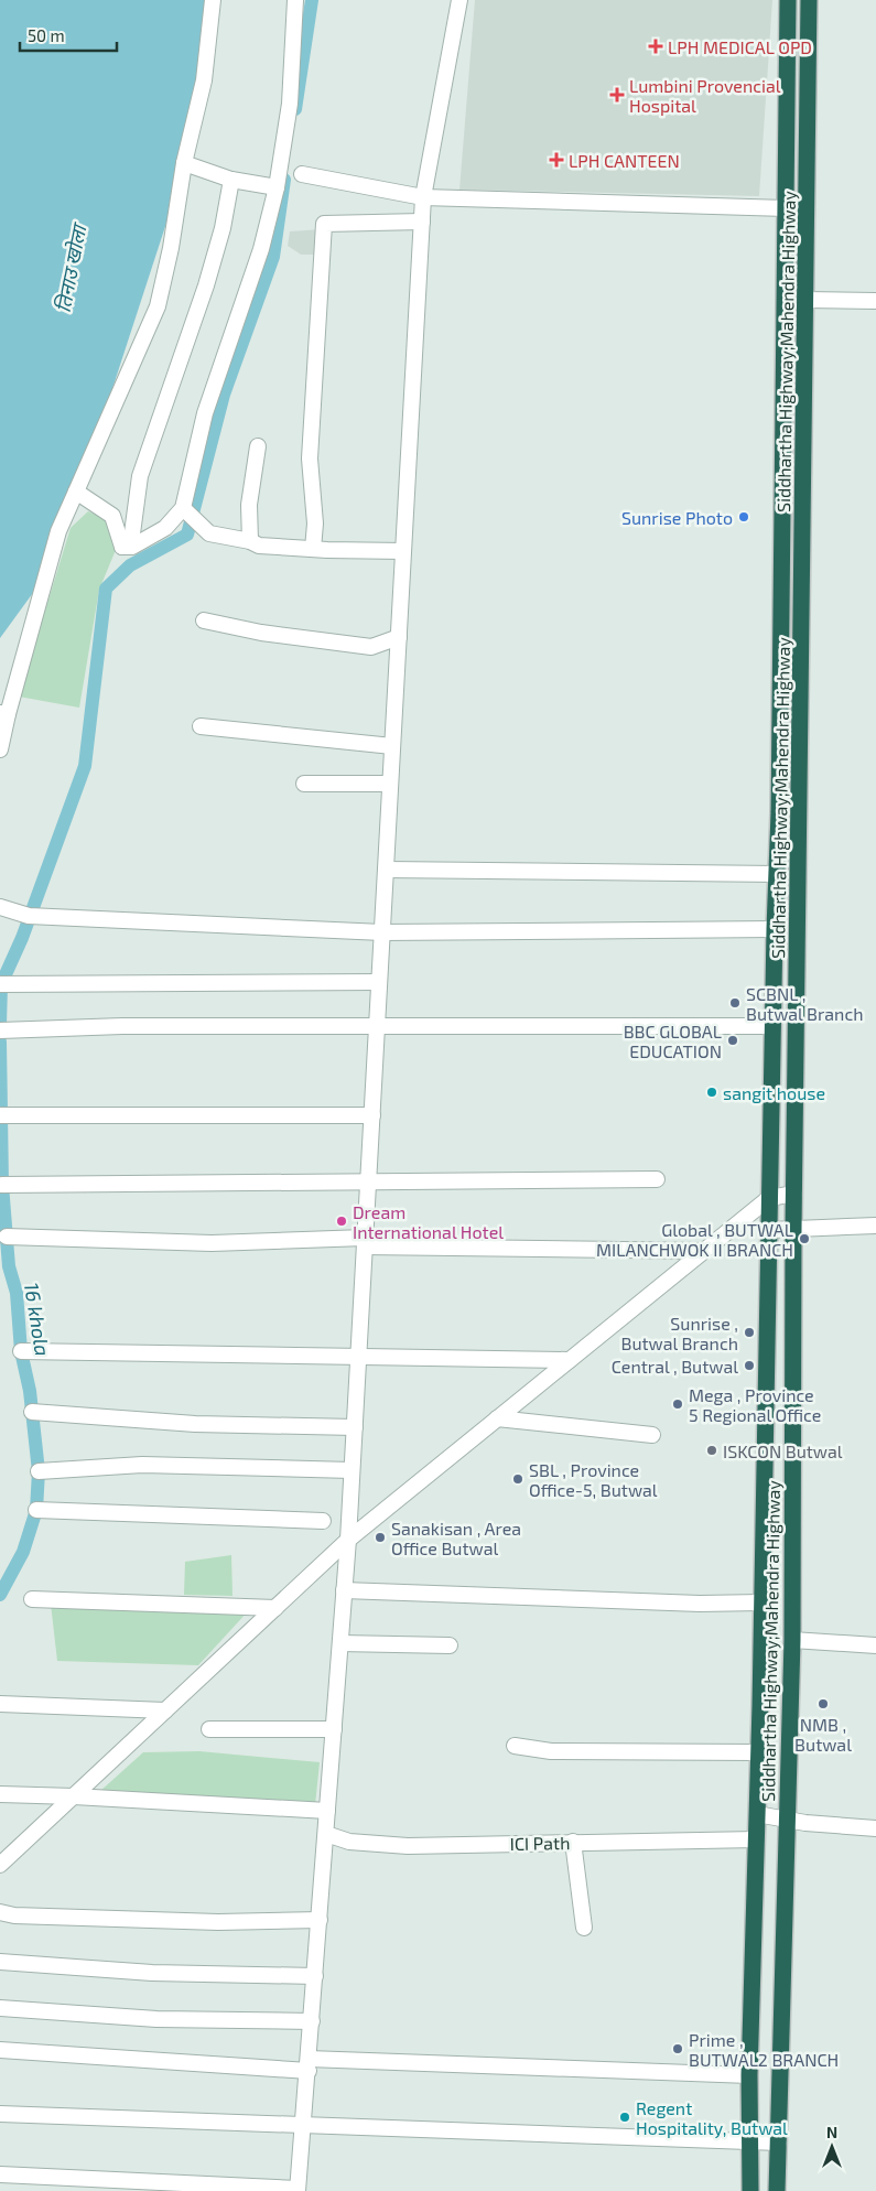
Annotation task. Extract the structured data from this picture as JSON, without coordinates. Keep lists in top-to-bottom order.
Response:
{
  "streets": {
    "highway": ["Siddhartha Highway;Mahendra Highway"],
    "street": ["ICI Path"]
  },
  "crossings": [
    ["Siddhartha Highway;Mahendra Highway", "ICI Path"]
  ],
  "water": ["तिनाउ खोला", "16 khola"],
  "places": {
    "health": ["LPH MEDICAL OPD", "Lumbini Provencial Hospital", "LPH CANTEEN"],
    "other": [
      "Sunrise Photo",
      "SCBNL , Butwal Branch",
      "BBC GLOBAL EDUCATION",
      "sangit house",
      "Dream International Hotel",
      "Global , BUTWAL MILANCHWOK II BRANCH",
      "Sunrise , Butwal Branch",
      "Central , Butwal",
      "Mega , Province 5 Regional Office",
      "ISKCON Butwal",
      "SBL , Province Office-5, Butwal",
      "Sanakisan , Area Office Butwal",
      "NMB , Butwal",
      "Prime , BUTWAL2 BRANCH",
      "Regent Hospitality, Butwal"
    ]
  },
  "scale_bar": "50 m",
  "north": "top"
}
